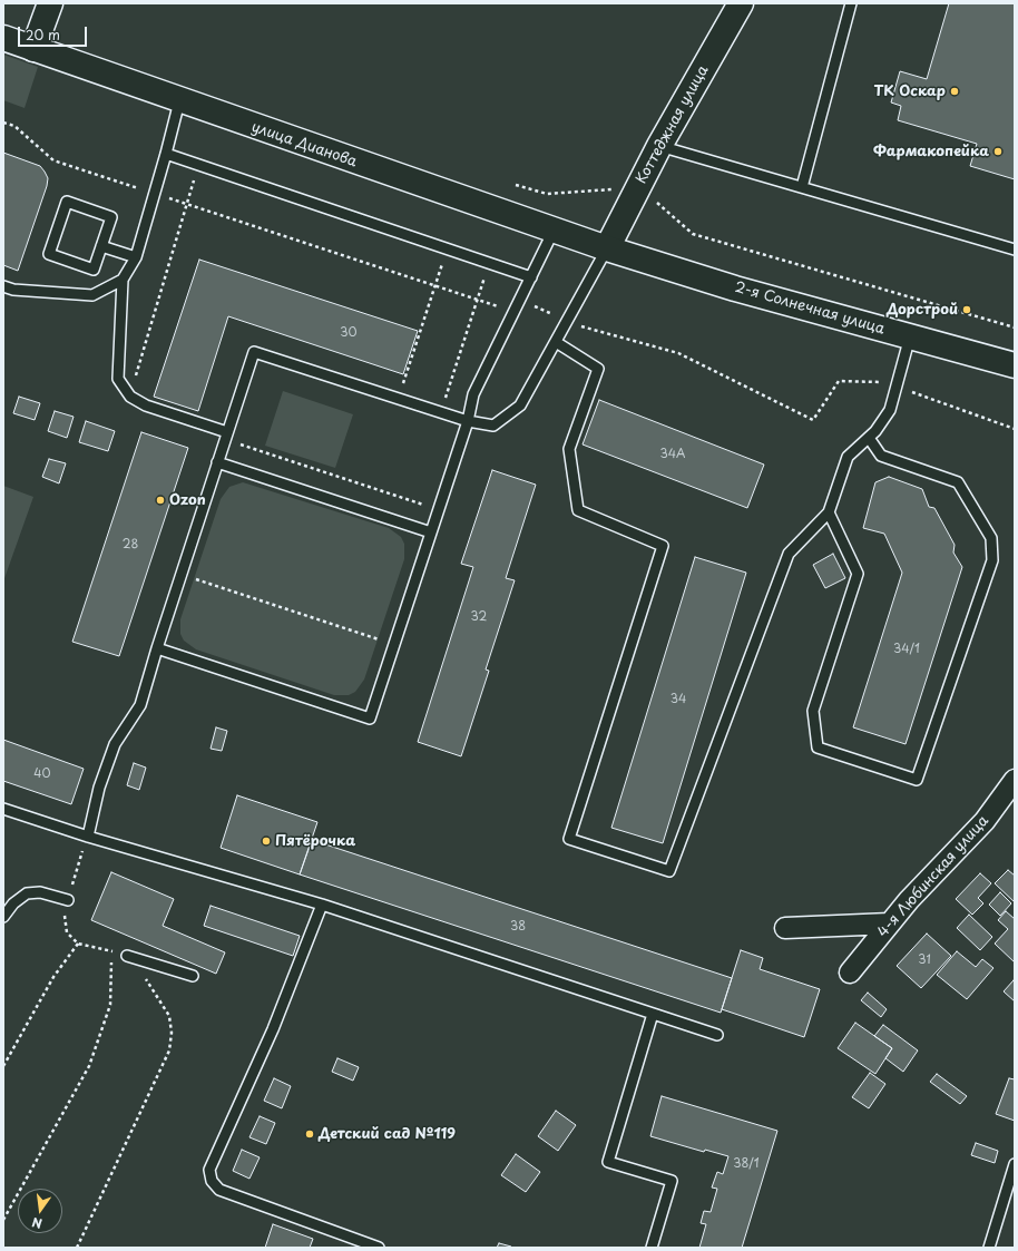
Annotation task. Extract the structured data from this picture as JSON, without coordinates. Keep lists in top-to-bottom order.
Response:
{
  "streets": {
    "main road": ["Коттеджная улица", "улица Дианова", "2-я Солнечная улица"],
    "street": ["4-я Любинская улица"]
  },
  "crossings": [
    ["Коттеджная улица", "улица Дианова"],
    ["Коттеджная улица", "2-я Солнечная улица"],
    ["улица Дианова", "2-я Солнечная улица"]
  ],
  "places": [
    "ТК Оскар",
    "Фармакопейка",
    "Дорстрой",
    "Ozon",
    "Пятёрочка",
    "Детский сад №119"
  ],
  "house_numbers": [
    "30",
    "34А",
    "28",
    "32",
    "34/1",
    "34",
    "40",
    "38",
    "31",
    "38/1"
  ],
  "scale_bar": "20 m",
  "north": "bottom"
}
